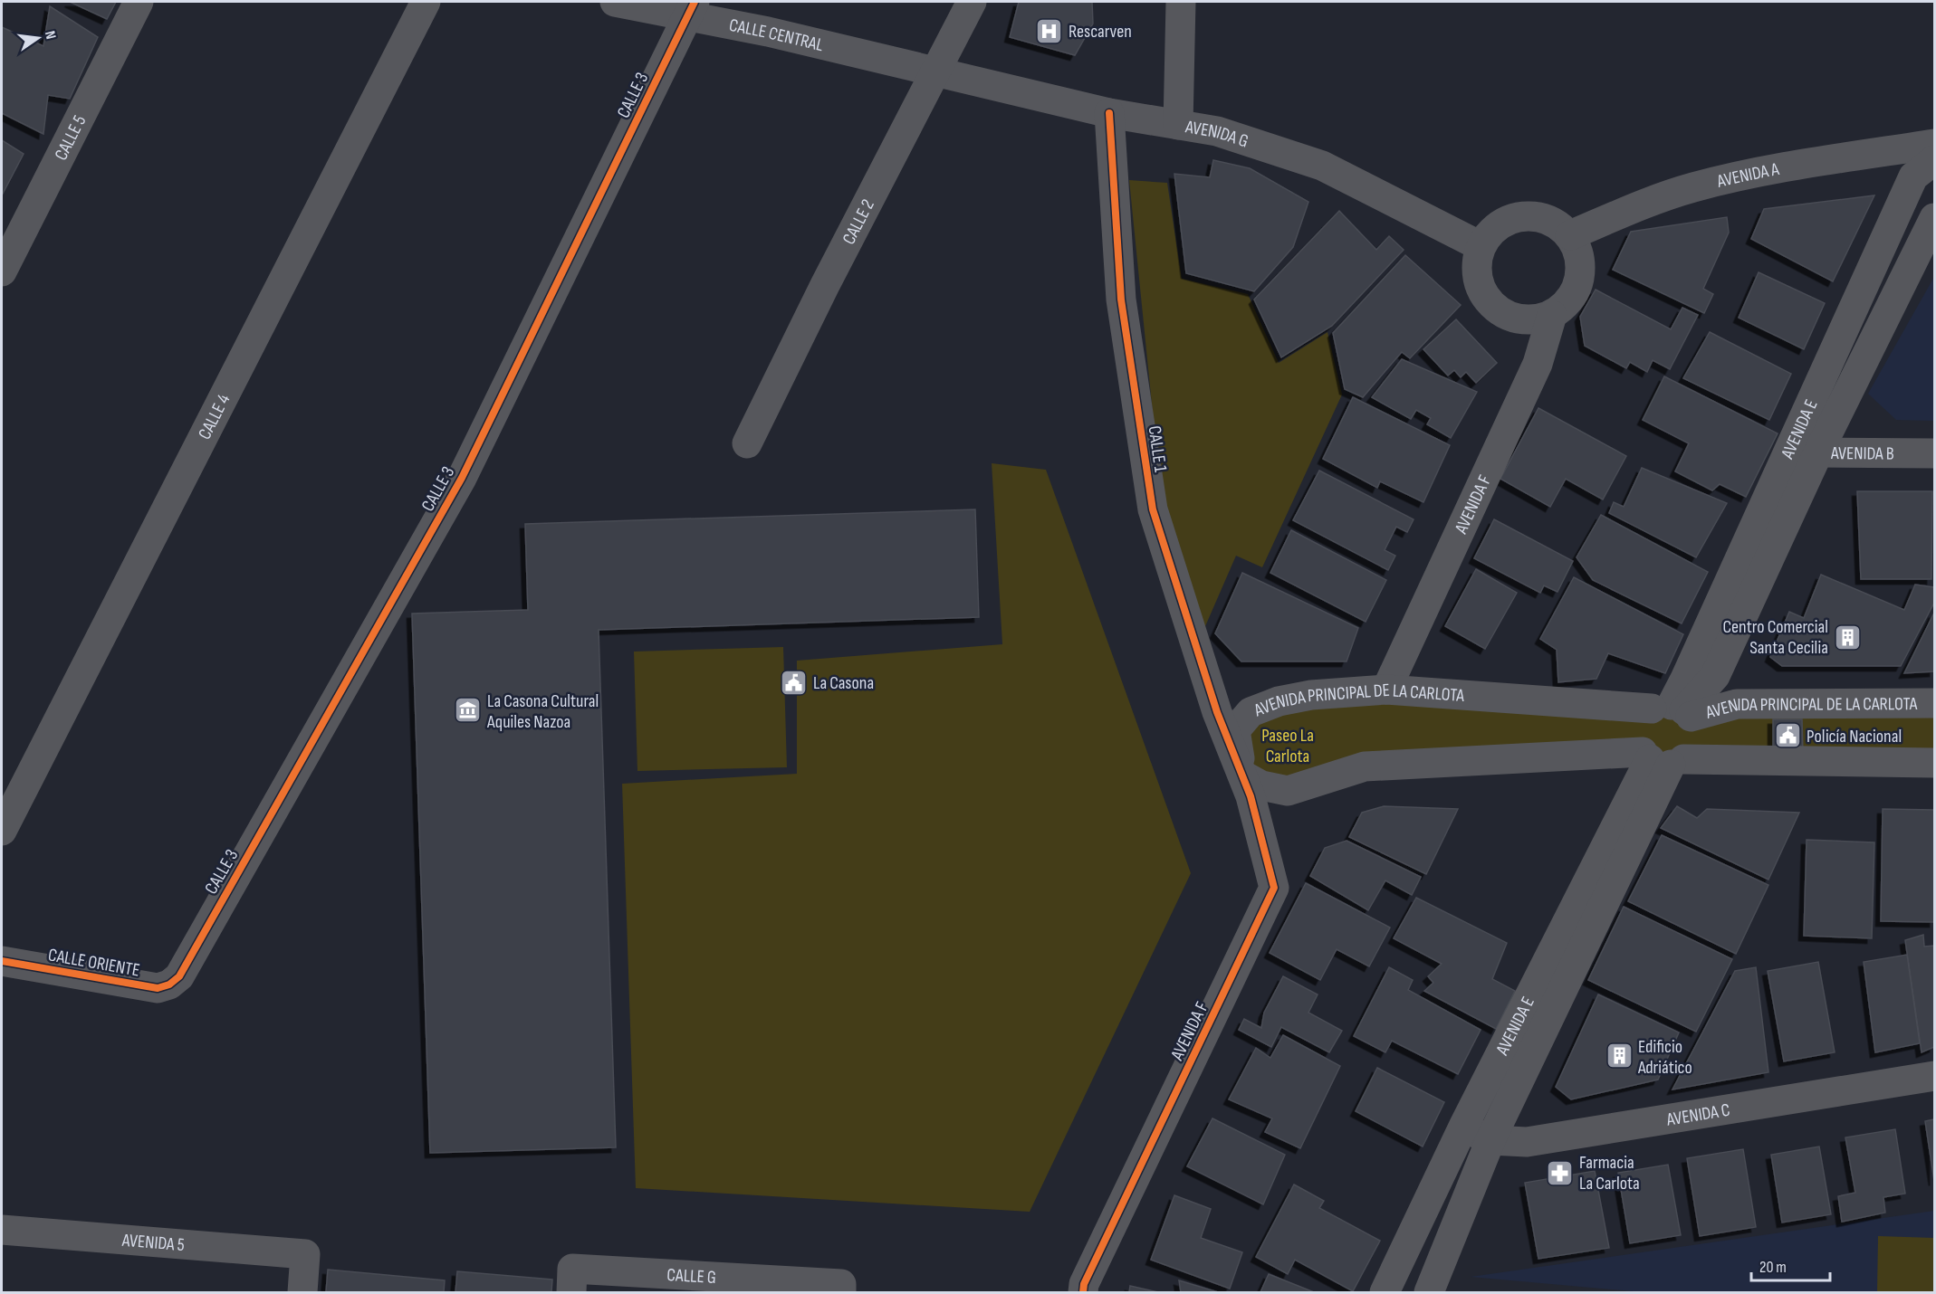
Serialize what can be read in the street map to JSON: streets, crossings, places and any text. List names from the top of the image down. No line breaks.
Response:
{"streets":{"street":["CALLE CENTRAL","CALLE 3","AVENIDA G","CALLE 5","AVENIDA A","CALLE 2","CALLE 4","AVENIDA E","CALLE 1","AVENIDA B","AVENIDA F","AVENIDA PRINCIPAL DE LA CARLOTA","CALLE ORIENTE","AVENIDA C","AVENIDA 5","CALLE G"]},"crossings":[["CALLE CENTRAL","CALLE 3"],["CALLE CENTRAL","AVENIDA G"],["CALLE CENTRAL","CALLE 2"],["CALLE 3","CALLE ORIENTE"],["AVENIDA G","AVENIDA A"],["AVENIDA G","CALLE 2"],["AVENIDA G","CALLE 1"],["AVENIDA G","AVENIDA F"],["AVENIDA A","AVENIDA F"],["AVENIDA E","AVENIDA B"],["AVENIDA E","AVENIDA PRINCIPAL DE LA CARLOTA"],["AVENIDA E","AVENIDA C"],["CALLE 1","AVENIDA F"],["CALLE 1","AVENIDA PRINCIPAL DE LA CARLOTA"],["AVENIDA F","AVENIDA PRINCIPAL DE LA CARLOTA"]],"parks":["Paseo La Carlota"],"places":{"hospital":["Rescarven"],"building":["Centro Comercial Santa Cecilia","Edificio Adriático"],"public building":["La Casona","Policía Nacional"],"museum":["La Casona Cultural Aquiles Nazoa"],"pharmacy":["Farmacia La Carlota"]},"scale_bar":"20 m","north":"right"}
